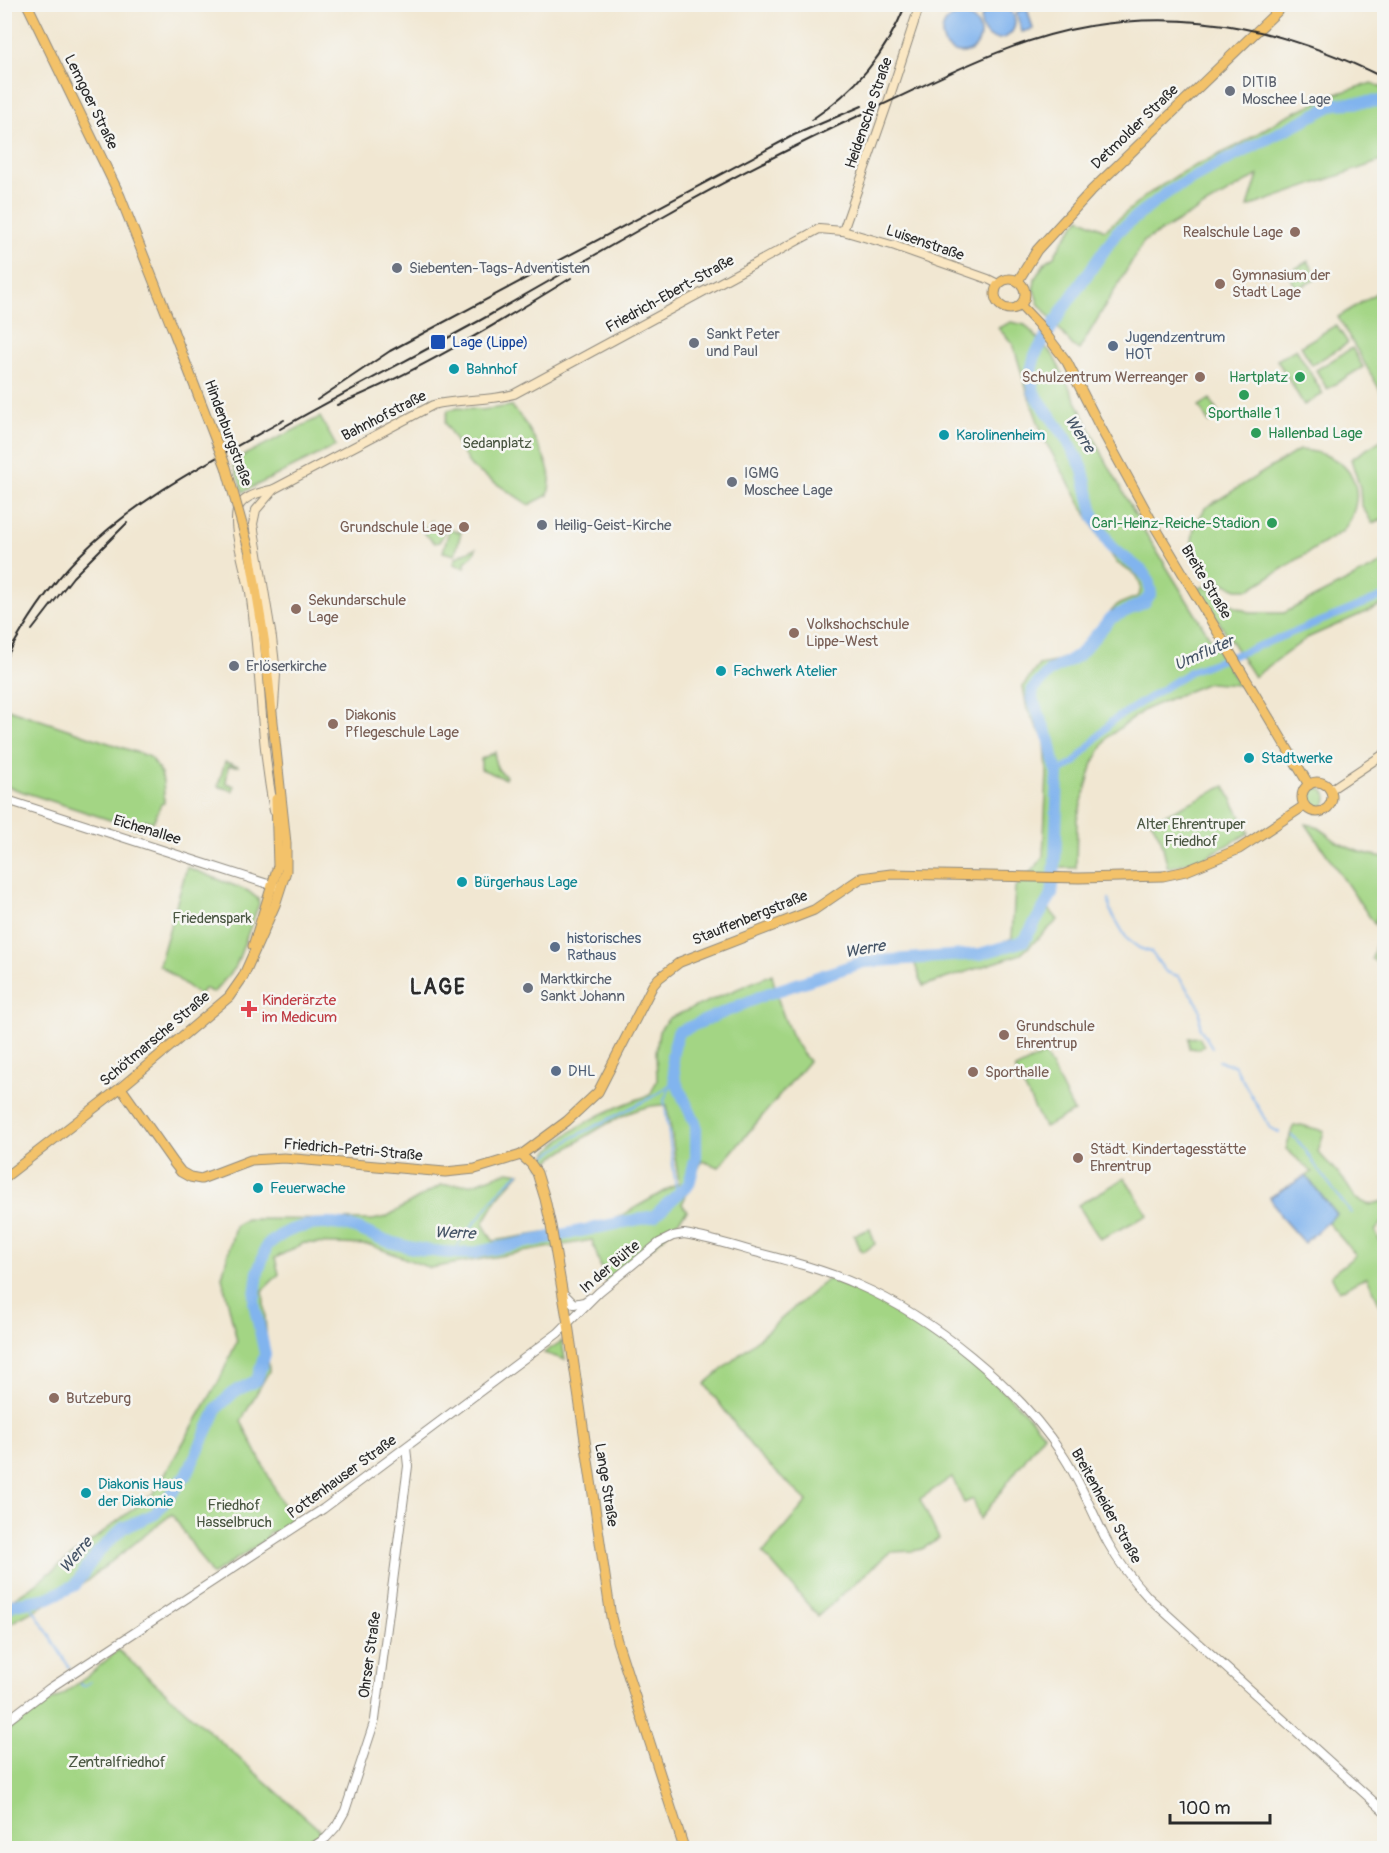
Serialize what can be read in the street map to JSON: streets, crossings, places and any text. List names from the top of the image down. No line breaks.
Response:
{"streets":{"main road":["Lemgoer Straße","Heidensche Straße","Detmolder Straße","Luisenstraße","Friedrich-Ebert-Straße","Bahnhofstraße","Hindenburgstraße","Breite Straße","Stauffenbergstraße","Schötmarsche Straße","Friedrich-Petri-Straße","Lange Straße"],"street":["Eichenallee","In der Bülte","Pottenhauser Straße","Breitenheider Straße","Ohrser Straße"]},"crossings":[["Lemgoer Straße","Hindenburgstraße"],["Heidensche Straße","Luisenstraße"],["Heidensche Straße","Friedrich-Ebert-Straße"],["Detmolder Straße","Luisenstraße"],["Detmolder Straße","Breite Straße"],["Luisenstraße","Friedrich-Ebert-Straße"],["Luisenstraße","Breite Straße"],["Friedrich-Ebert-Straße","Bahnhofstraße"],["Bahnhofstraße","Hindenburgstraße"],["Hindenburgstraße","Eichenallee"],["Hindenburgstraße","Schötmarsche Straße"],["Breite Straße","Stauffenbergstraße"],["Eichenallee","Schötmarsche Straße"],["Stauffenbergstraße","Friedrich-Petri-Straße"],["Stauffenbergstraße","Lange Straße"],["Schötmarsche Straße","Friedrich-Petri-Straße"],["Friedrich-Petri-Straße","Lange Straße"],["In der Bülte","Pottenhauser Straße"],["In der Bülte","Lange Straße"],["In der Bülte","Breitenheider Straße"],["Pottenhauser Straße","Lange Straße"],["Pottenhauser Straße","Ohrser Straße"]],"districts":["LAGE"],"water":["Werre","Umfluter"],"parks":["Sedanplatz","Alter Ehrentruper Friedhof","Friedenspark","Friedhof Hasselbruch","Zentralfriedhof"],"places":{"other":["DITIB Moschee Lage","Realschule Lage","Siebenten-Tags-Adventisten","Gymnasium der Stadt Lage","Sankt Peter und Paul","Jugendzentrum HOT","Bahnhof","Schulzentrum Werreanger","Hartplatz","Sporthalle 1","Hallenbad Lage","Karolinenheim","IGMG Moschee Lage","Carl-Heinz-Reiche-Stadion","Heilig-Geist-Kirche","Grundschule Lage","Sekundarschule Lage","Volkshochschule Lippe-West","Erlöserkirche","Fachwerk Atelier","Diakonis Pflegeschule Lage","Stadtwerke","Bürgerhaus Lage","historisches Rathaus","Marktkirche Sankt Johann","Grundschule Ehrentrup","DHL","Sporthalle","Städt. Kindertagesstätte Ehrentrup","Feuerwache","Butzeburg","Diakonis Haus der Diakonie"],"transit":["Lage (Lippe)"],"health":["Kinderärzte im Medicum"]},"scale_bar":"100 m"}
